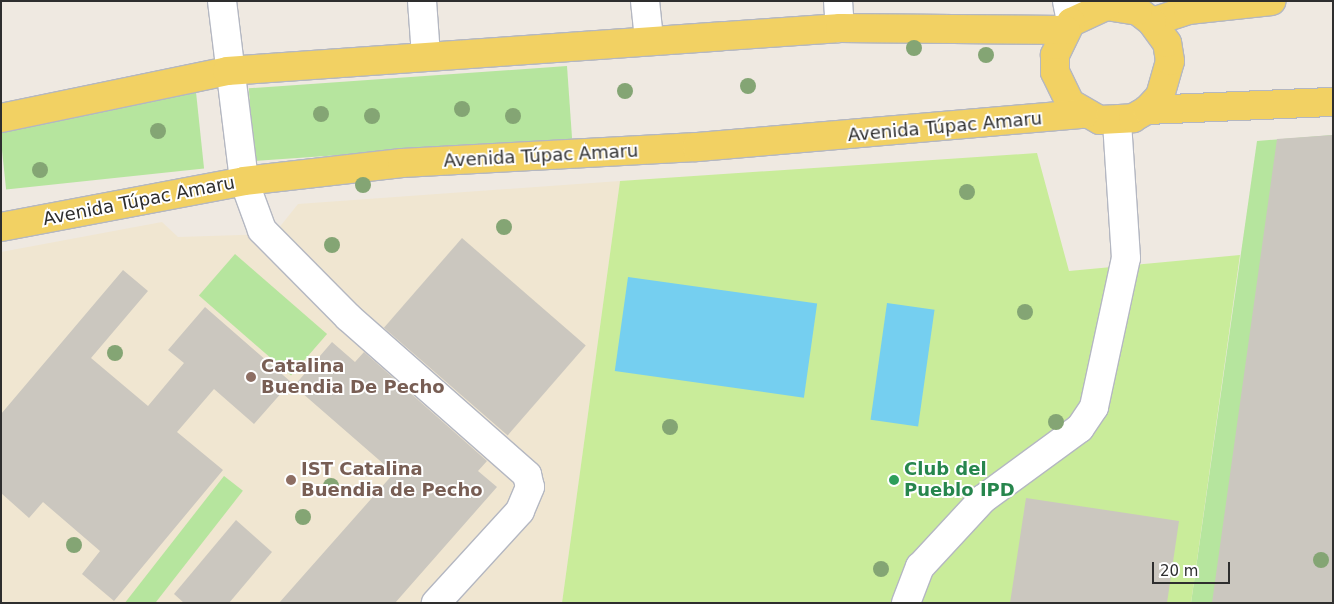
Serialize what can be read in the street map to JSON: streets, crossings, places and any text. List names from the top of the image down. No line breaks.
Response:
{"streets":{"main road":["Avenida Túpac Amaru"]},"places":["Catalina Buendia De Pecho","IST Catalina Buendia de Pecho","Club del Pueblo IPD"],"scale_bar":"20 m"}
